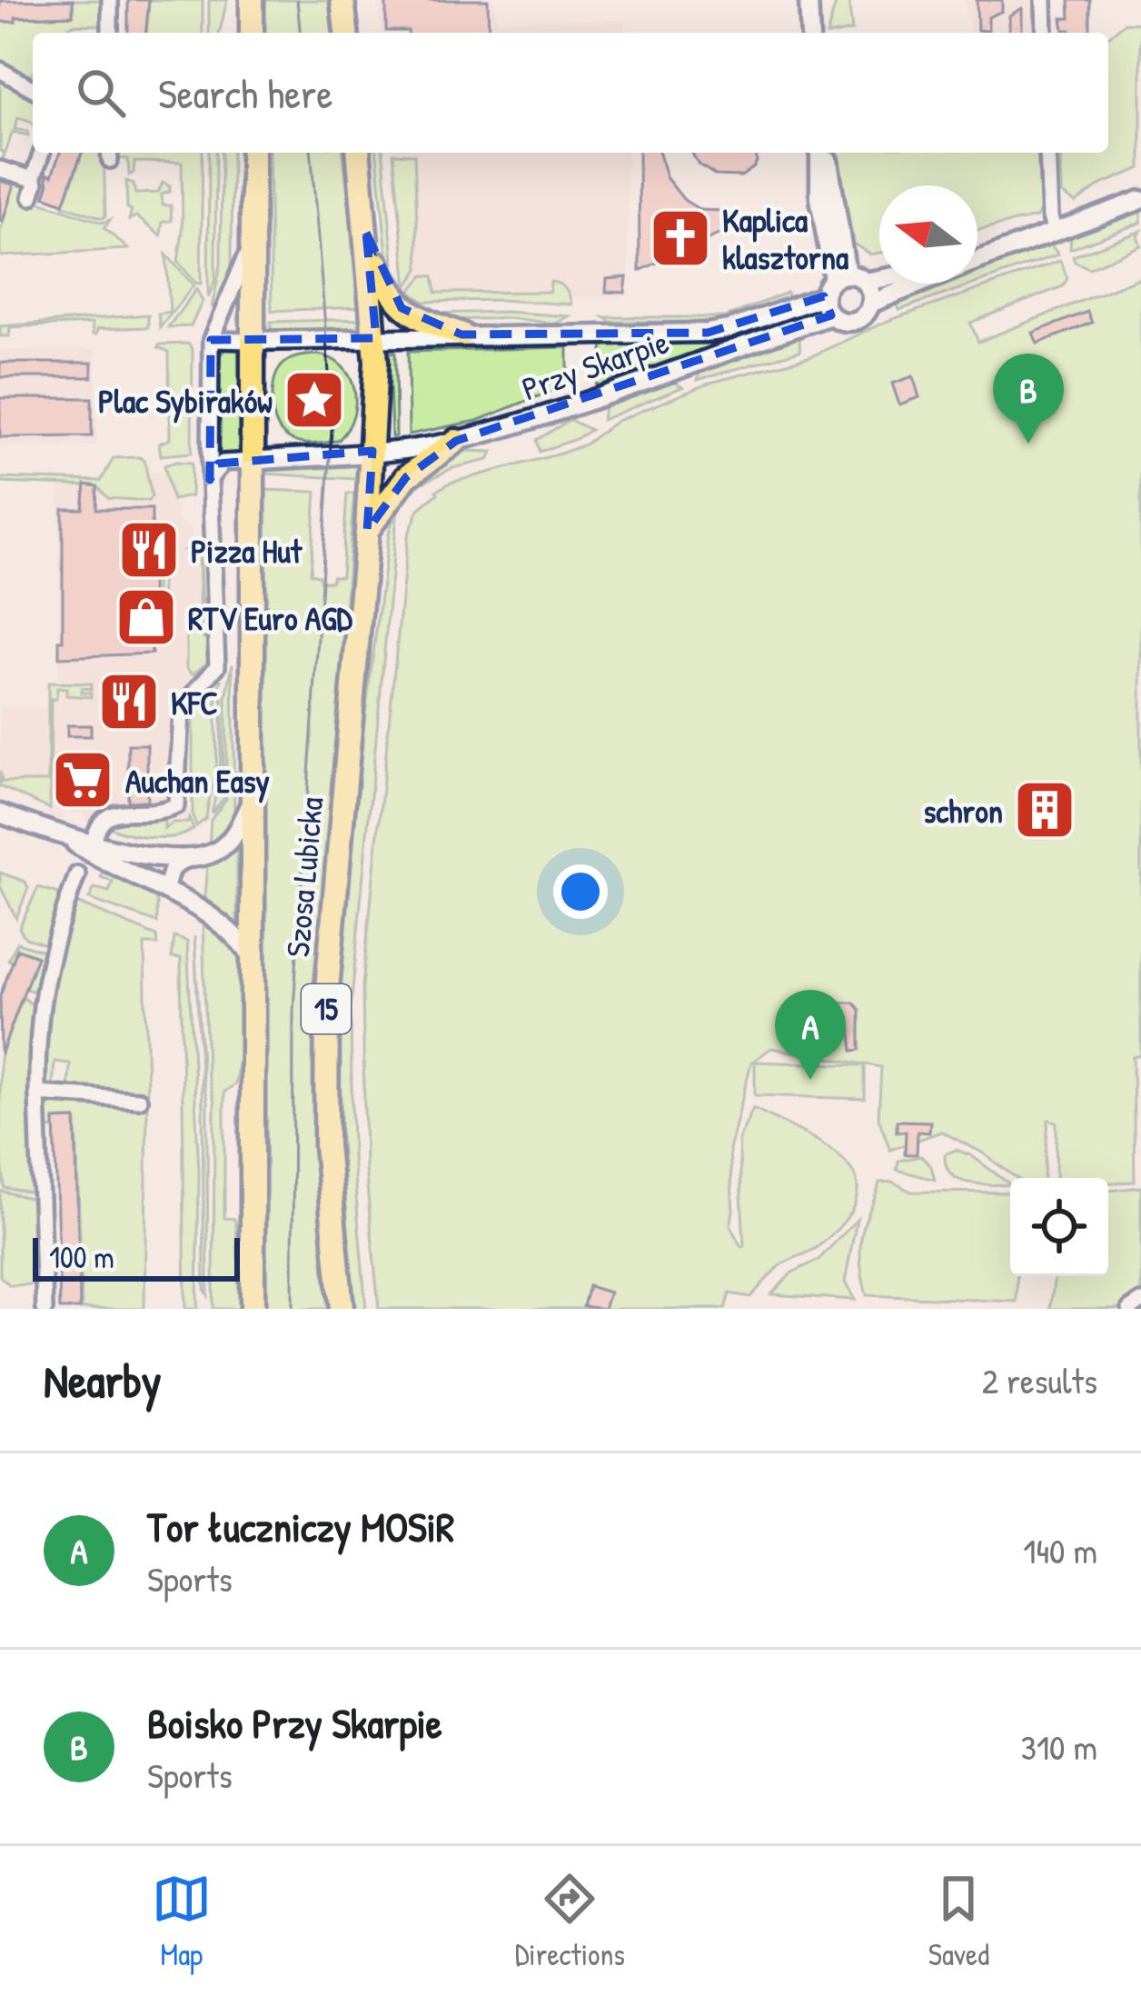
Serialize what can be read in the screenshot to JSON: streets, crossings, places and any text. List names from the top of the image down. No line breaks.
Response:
{"streets":{"main road":["Szosa Lubicka","15"],"street":["Przy Skarpie"]},"crossings":[["Przy Skarpie","Szosa Lubicka"],["Przy Skarpie","15"],["Szosa Lubicka","15"]],"places":{"church":["Kaplica klasztorna"],"place":["Plac Sybiraków"],"restaurant":["Pizza Hut","KFC"],"shop":["RTV Euro AGD"],"supermarket":["Auchan Easy"],"building":["schron"]},"scale_bar":"100 m","north":"left","page":{"search":"Search here","pins":["B","A"],"scale":"100 m","heading":["Nearby","2 results"],"list":[{"mark":"A","name":"Tor łuczniczy MOSiR","note":"Sports","value":"140 m"},{"mark":"B","name":"Boisko Przy Skarpie","note":"Sports","value":"310 m"}],"nav":["Map","Directions","Saved"]}}
